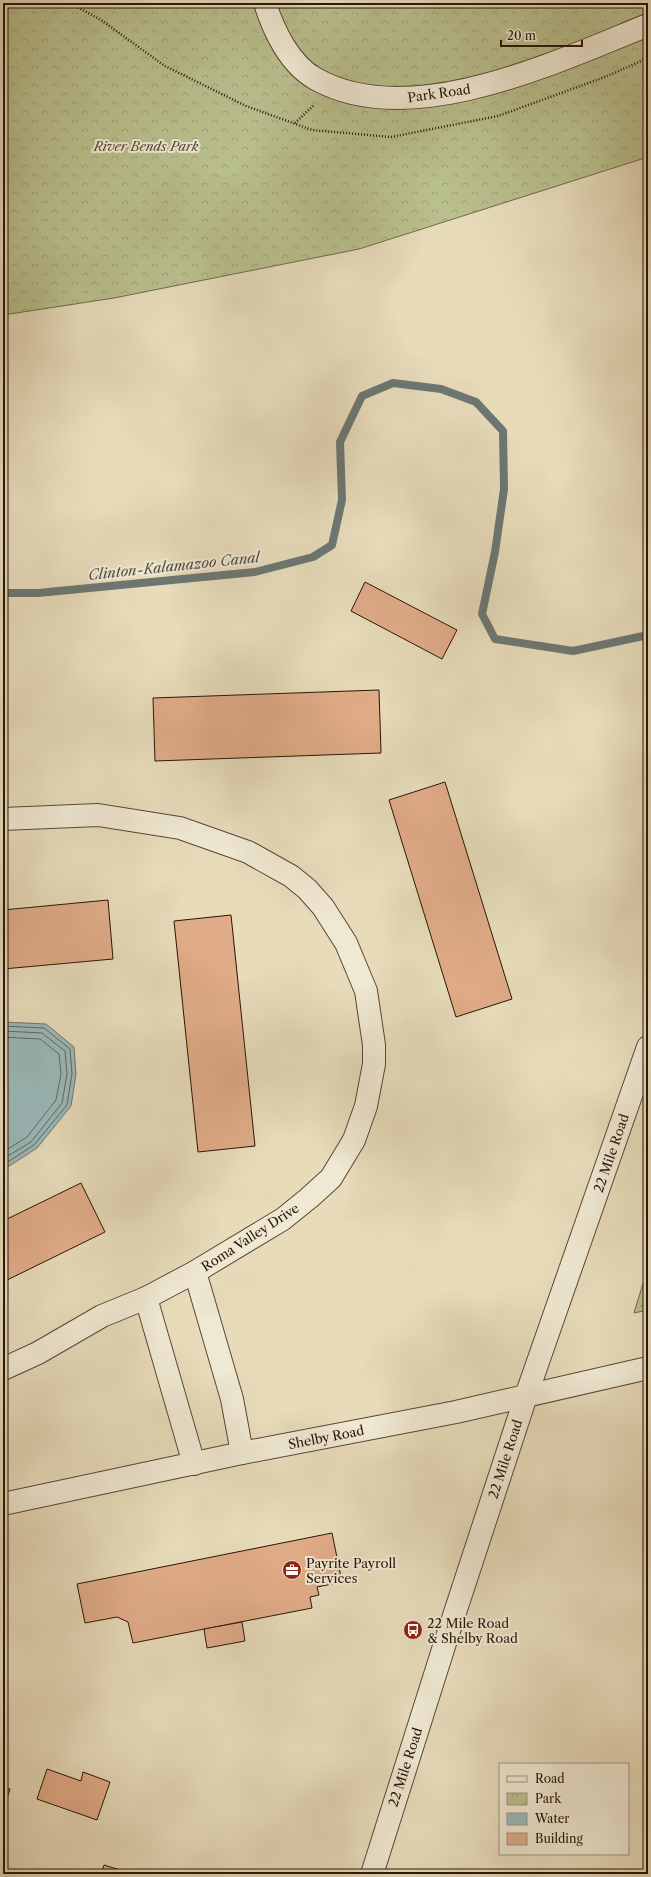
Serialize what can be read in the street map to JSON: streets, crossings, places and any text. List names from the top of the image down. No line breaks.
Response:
{"streets":{"street":["Park Road","22 Mile Road","Roma Valley Drive","Shelby Road"]},"crossings":[["22 Mile Road","Shelby Road"],["Roma Valley Drive","Shelby Road"]],"water":["Clinton-Kalamazoo Canal"],"parks":["River Bends Park"],"places":{"office":["Payrite Payroll Services"],"bus stop":["22 Mile Road & Shelby Road"]},"legend":["Road","Park","Water","Building"],"scale_bar":"20 m"}
